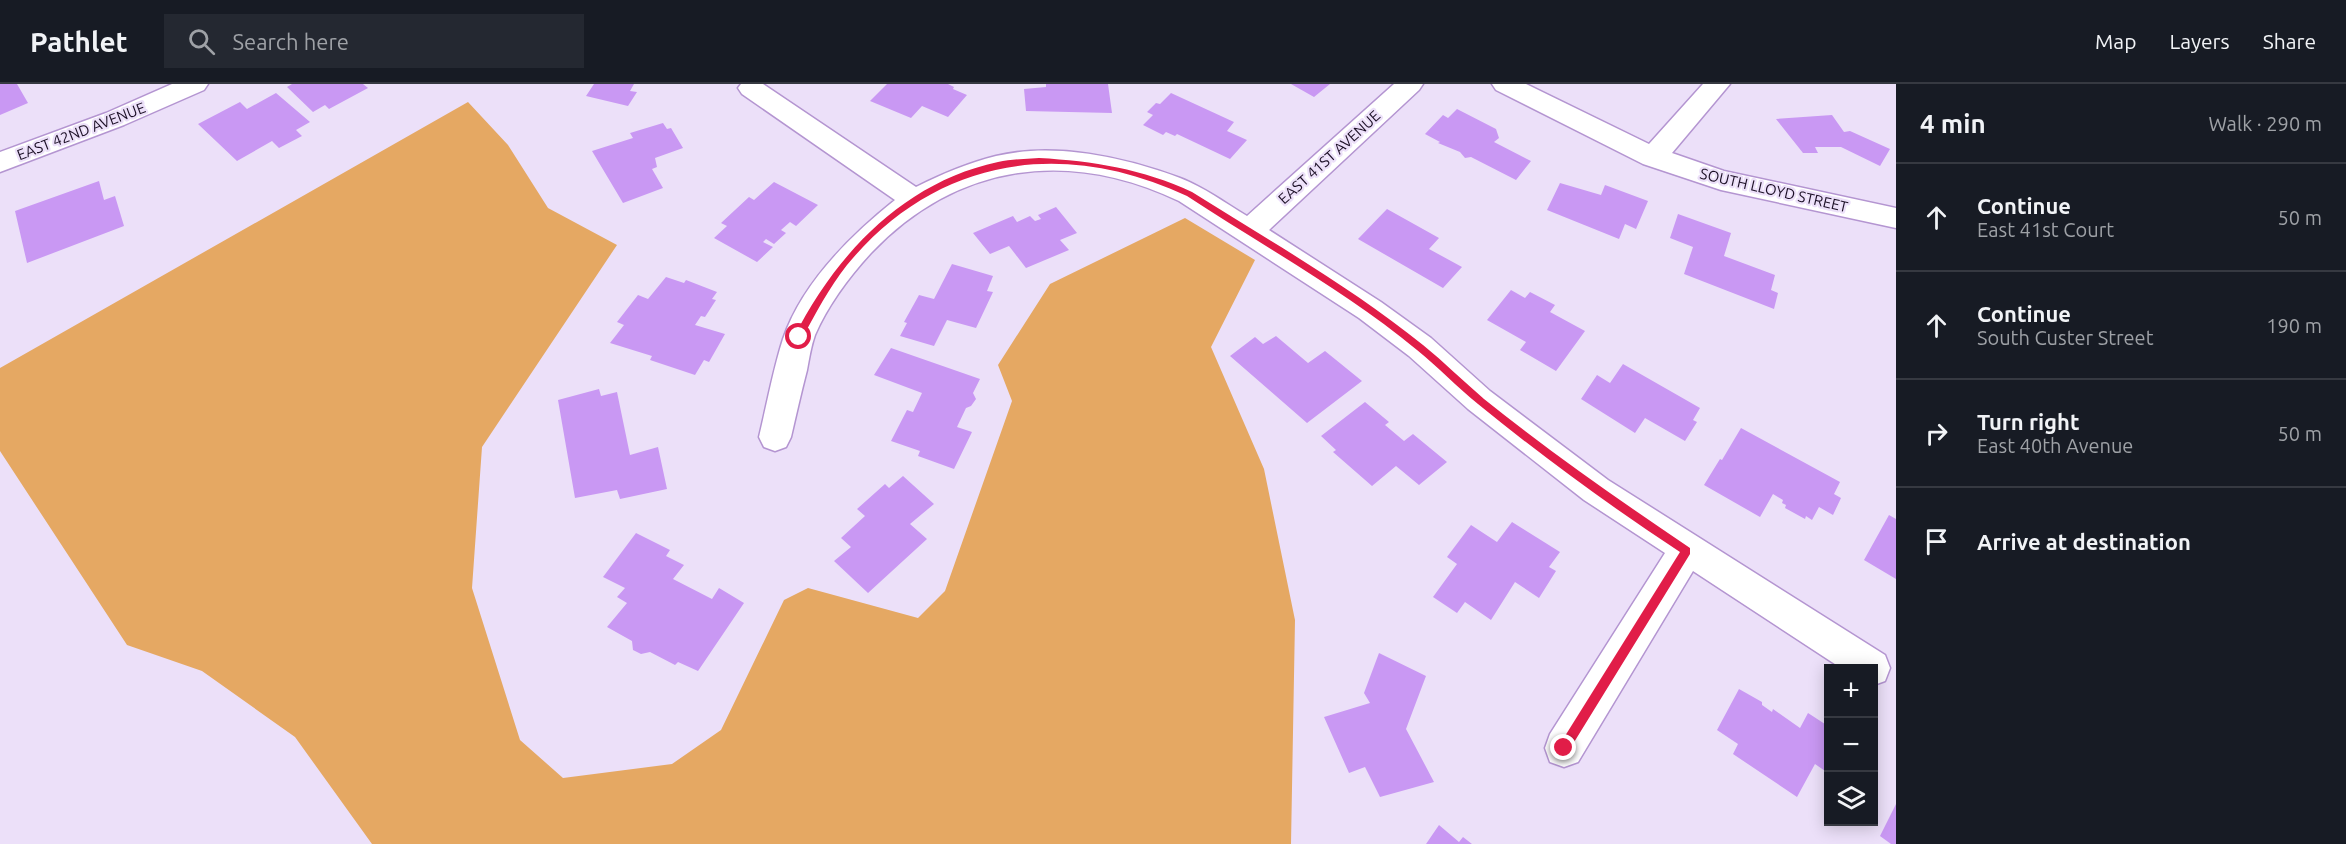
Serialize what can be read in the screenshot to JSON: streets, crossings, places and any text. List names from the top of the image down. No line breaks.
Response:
{"streets":{"street":["EAST 42ND AVENUE","EAST 41ST AVENUE","SOUTH LLOYD STREET"]},"page":{"header":"Pathlet","search":"Search here","nav":["Map","Layers","Share"],"heading":["4 min","Walk · 290 m"],"list":[["Continue","East 41st Court","50 m"],["Continue","South Custer Street","190 m"],["Turn right","East 40th Avenue","50 m"],"Arrive at destination"],"map_buttons":["+","−"]}}
